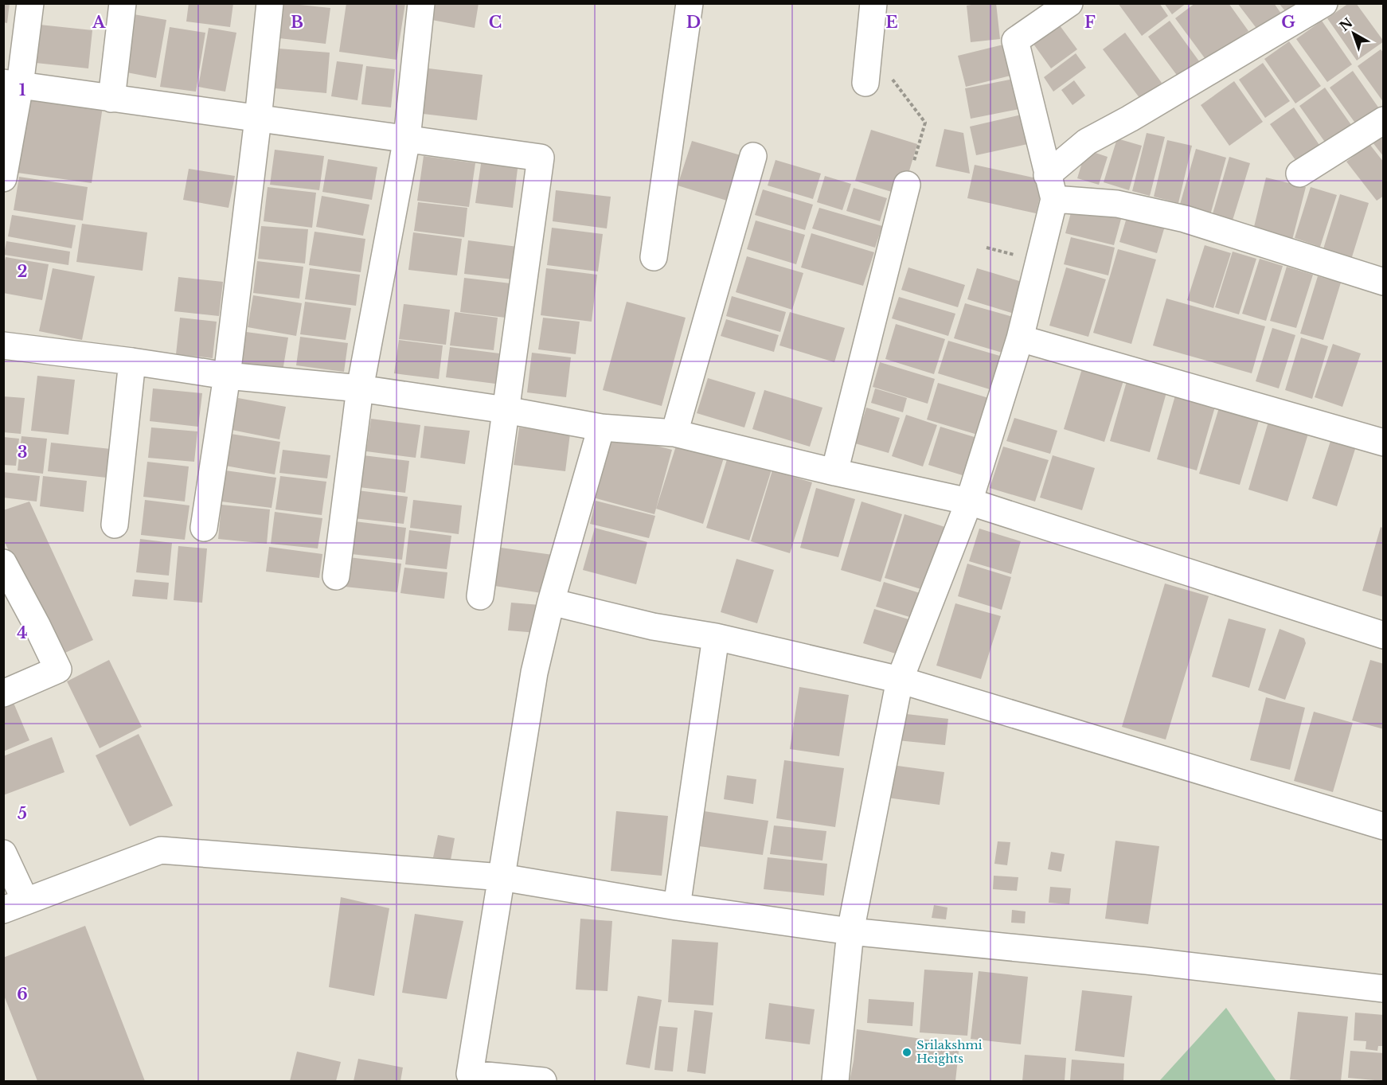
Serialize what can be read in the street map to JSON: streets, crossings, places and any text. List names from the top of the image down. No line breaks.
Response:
{"places":["Srilakshmi Heights"],"north":"top left","grid":{"columns":["A","B","C","D","E","F","G"],"rows":["1","2","3","4","5","6"]}}
